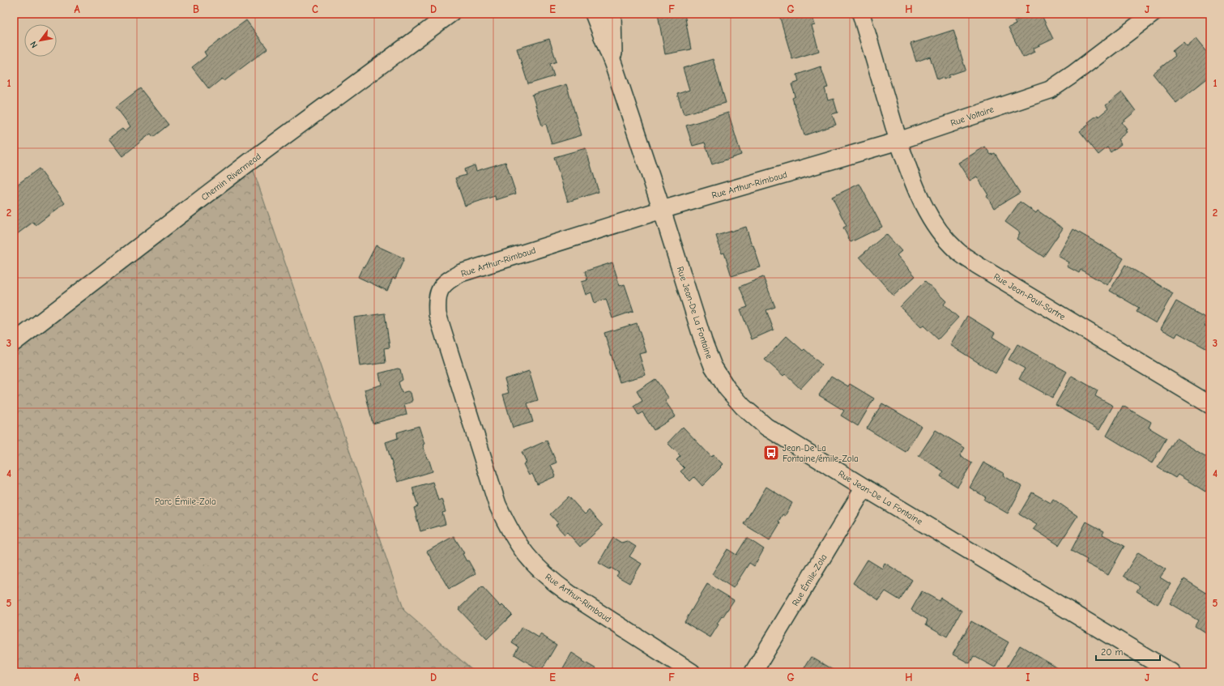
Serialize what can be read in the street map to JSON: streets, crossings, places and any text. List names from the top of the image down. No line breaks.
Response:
{"streets":{"street":["Rue Voltaire","Chemin Rivermead","Rue Arthur-Rimbaud","Rue Jean-Paul-Sartre","Rue Jean-De La Fontaine","Rue Émile-Zola"]},"crossings":[["Rue Voltaire","Rue Arthur-Rimbaud"],["Rue Voltaire","Rue Jean-Paul-Sartre"],["Rue Arthur-Rimbaud","Rue Jean-Paul-Sartre"],["Rue Arthur-Rimbaud","Rue Jean-De La Fontaine"],["Rue Jean-De La Fontaine","Rue Émile-Zola"]],"parks":["Parc Émile-Zola"],"places":{"bus stop":["Jean-De La Fontaine/émile-Zola"]},"scale_bar":"20 m","north":"bottom left","grid":{"columns":["A","B","C","D","E","F","G","H","I","J"],"rows":["1","2","3","4","5"]}}
